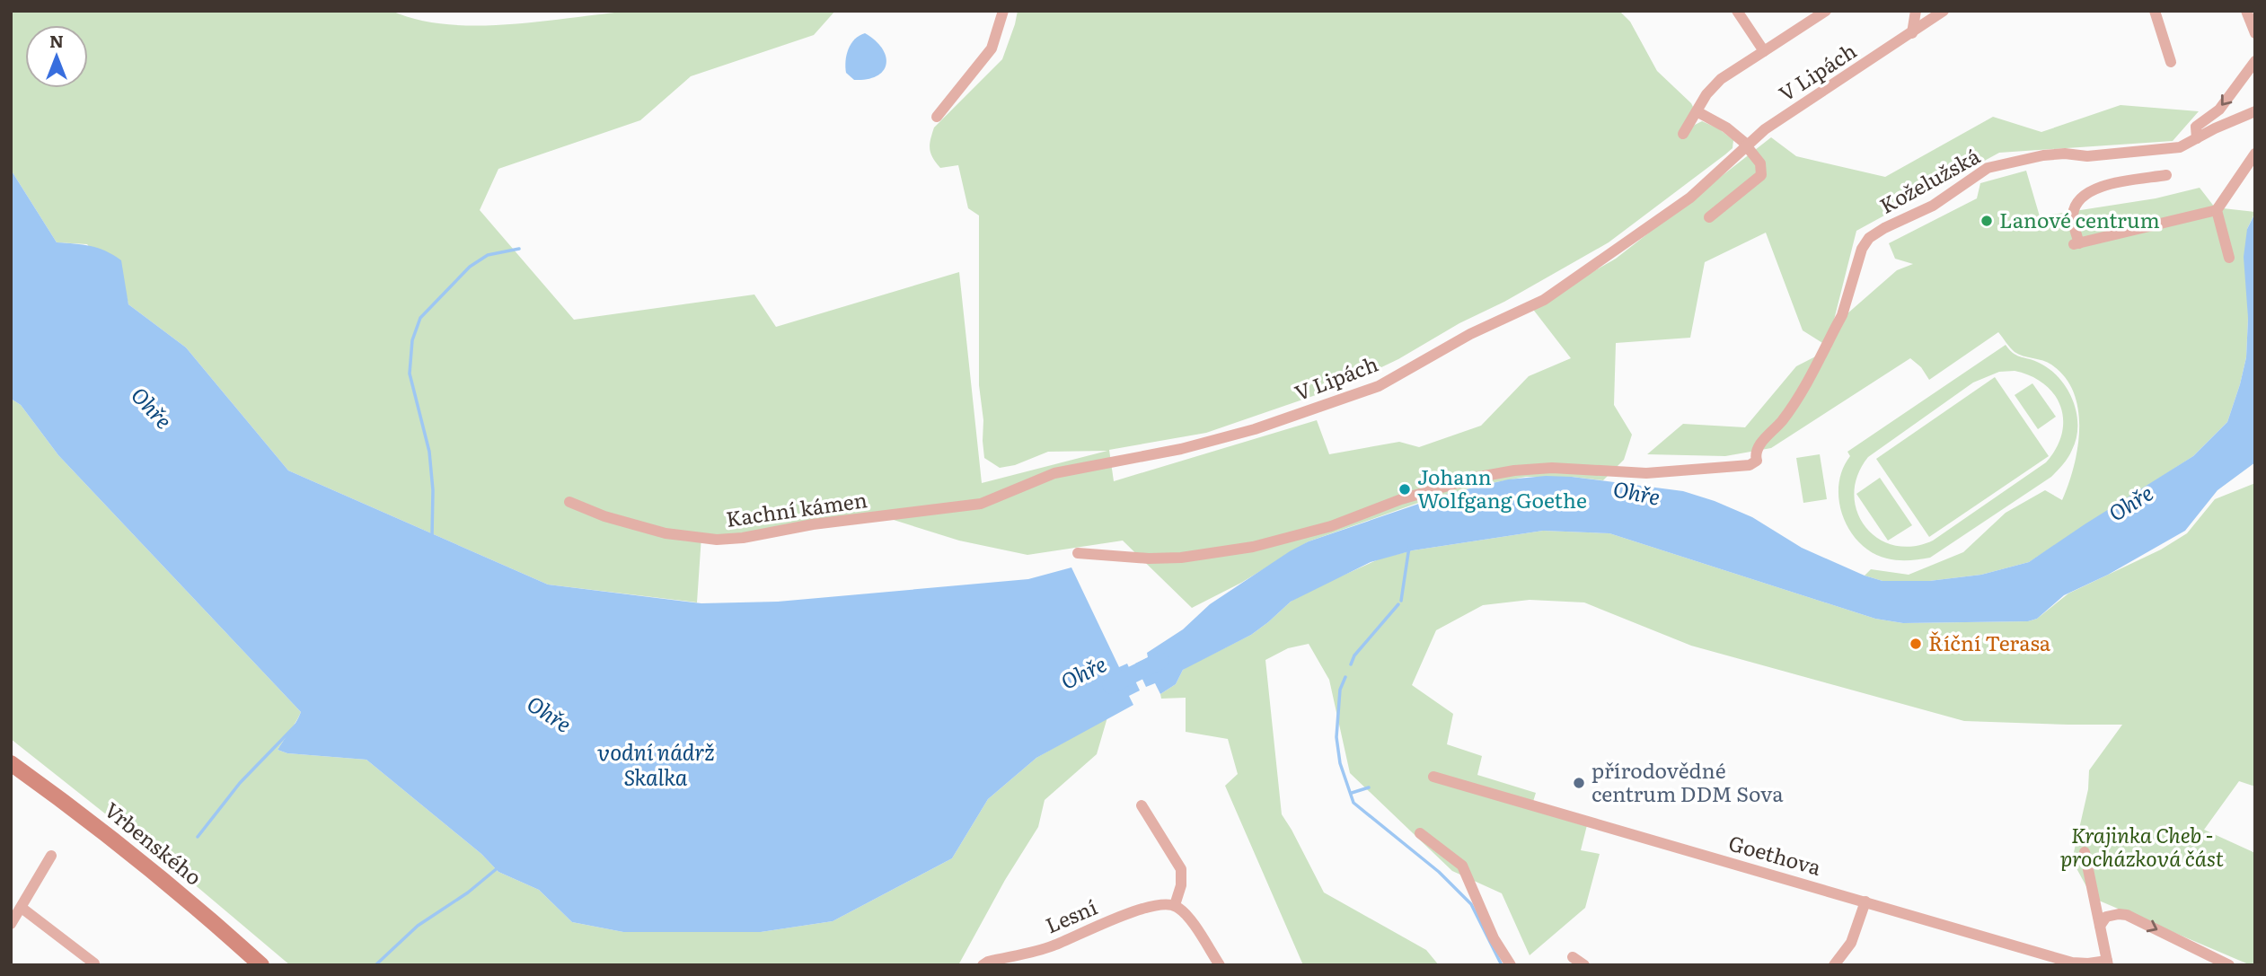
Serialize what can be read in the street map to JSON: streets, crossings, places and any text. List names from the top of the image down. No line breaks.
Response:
{"streets":{"main road":["Vrbenského"],"street":["V Lipách","Koželužská","Kachní kámen","Goethova","Lesní"]},"crossings":[["V Lipách","Kachní kámen"]],"water":["Ohře","vodní nádrž Skalka"],"parks":["Krajinka Cheb - procházková část"],"places":["Lanové centrum","Johann Wolfgang Goethe","Říční Terasa","přírodovědné centrum DDM Sova"],"north":"top"}
